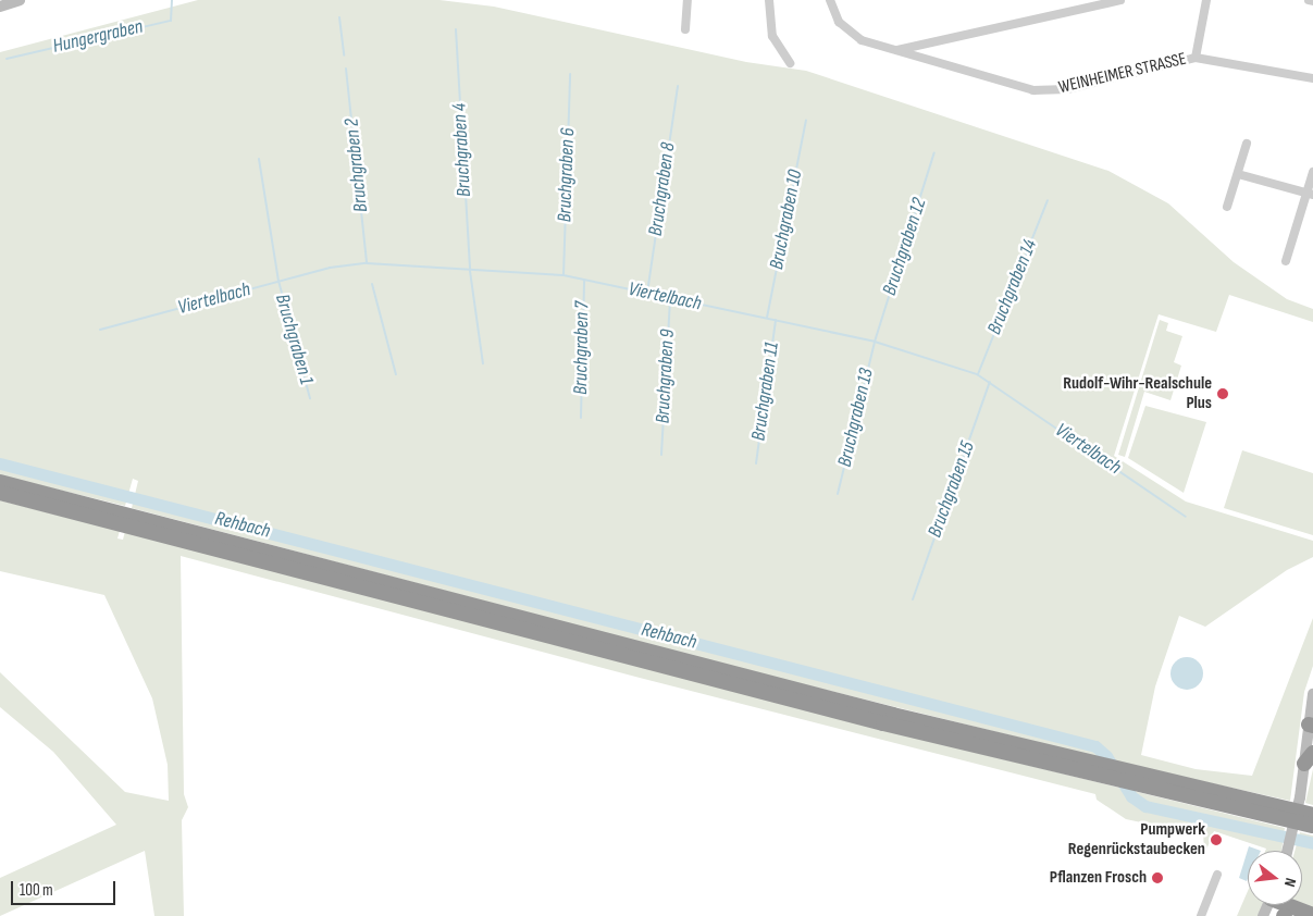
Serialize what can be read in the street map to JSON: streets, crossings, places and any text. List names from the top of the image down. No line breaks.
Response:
{"streets":{"street":["WEINHEIMER STRASSE"]},"water":["Hungergraben","Bruchgraben 4","Bruchgraben 2","Bruchgraben 6","Bruchgraben 8","Bruchgraben 10","Bruchgraben 12","Bruchgraben 14","Viertelbach","Bruchgraben 1","Bruchgraben 7","Bruchgraben 9","Bruchgraben 11","Bruchgraben 13","Bruchgraben 15","Rehbach"],"places":["Rudolf-Wihr-Realschule Plus","Pumpwerk Regenrückstaubecken","Pflanzen Frosch"],"scale_bar":"100 m","north":"right"}
